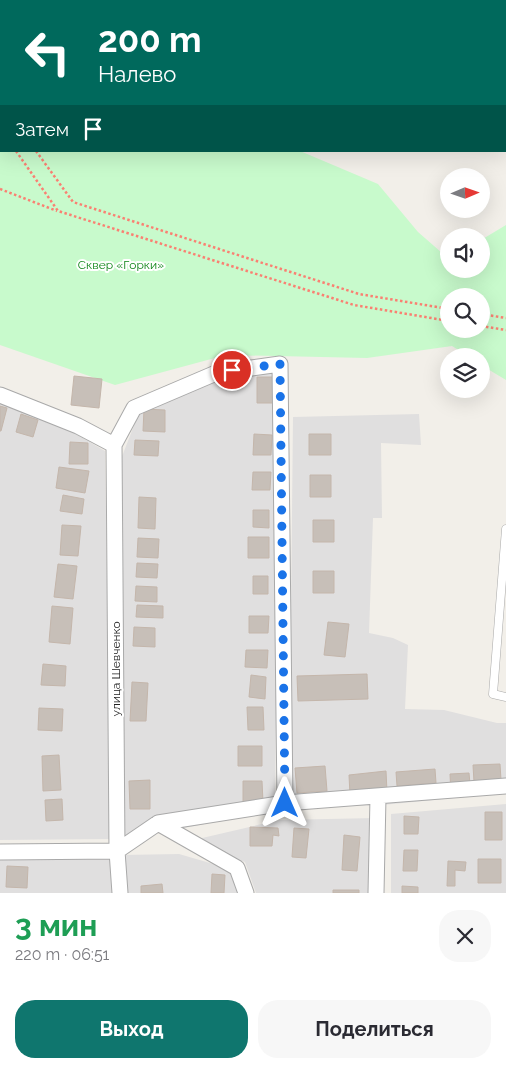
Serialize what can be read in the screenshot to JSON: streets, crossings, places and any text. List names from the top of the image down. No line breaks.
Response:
{"streets":{"street":["улица Шевченко"]},"parks":["Сквер «Горки»"],"north":"right","page":{"turn":["200 m","Налево"],"then":"Затем","heading":["3 мин","220 m · 06:51"],"buttons":["Выход","Поделиться"]}}
